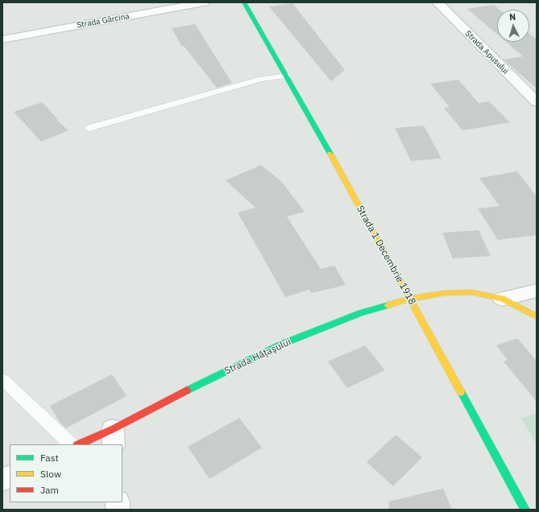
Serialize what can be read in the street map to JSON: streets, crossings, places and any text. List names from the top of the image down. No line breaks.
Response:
{"streets":{"main road":["Strada 1 Decembrie 1918","Strada Hățașului"],"street":["Strada Gârcina","Strada Apusului"]},"crossings":[["Strada 1 Decembrie 1918","Strada Hățașului"]],"legend":["Fast","Slow","Jam"],"north":"top"}
